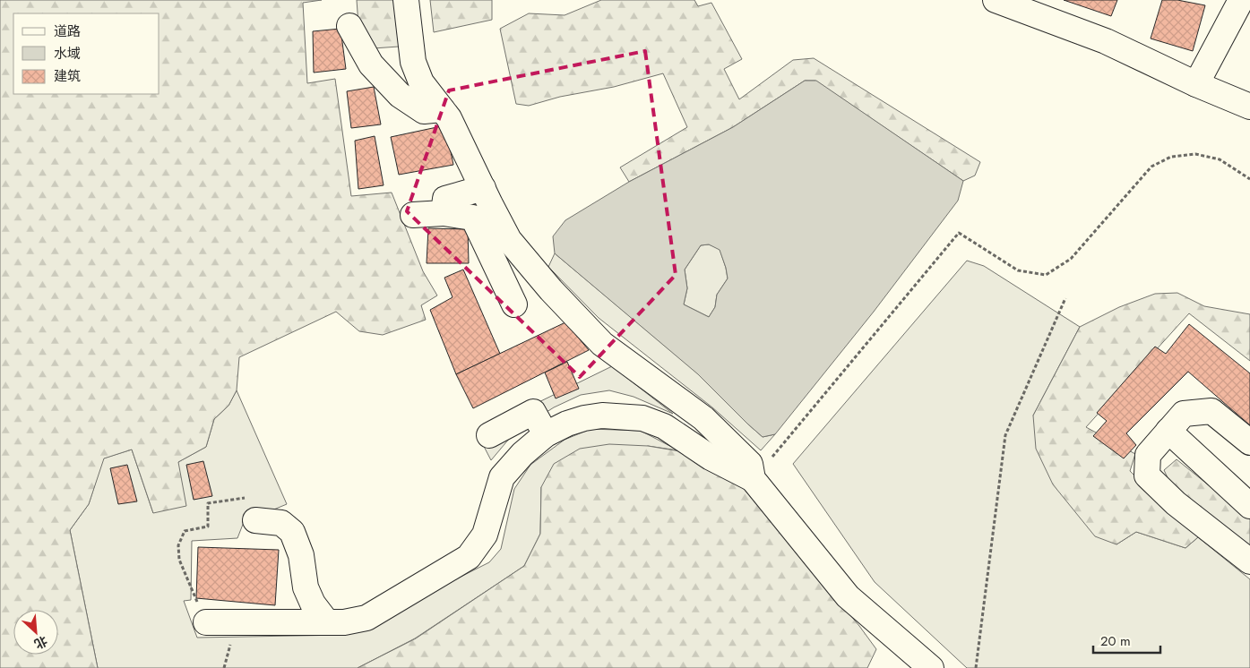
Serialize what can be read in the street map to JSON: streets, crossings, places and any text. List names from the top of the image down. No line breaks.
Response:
{"legend":["道路","水域","建筑"],"scale_bar":"20 m","north":"bottom right"}
